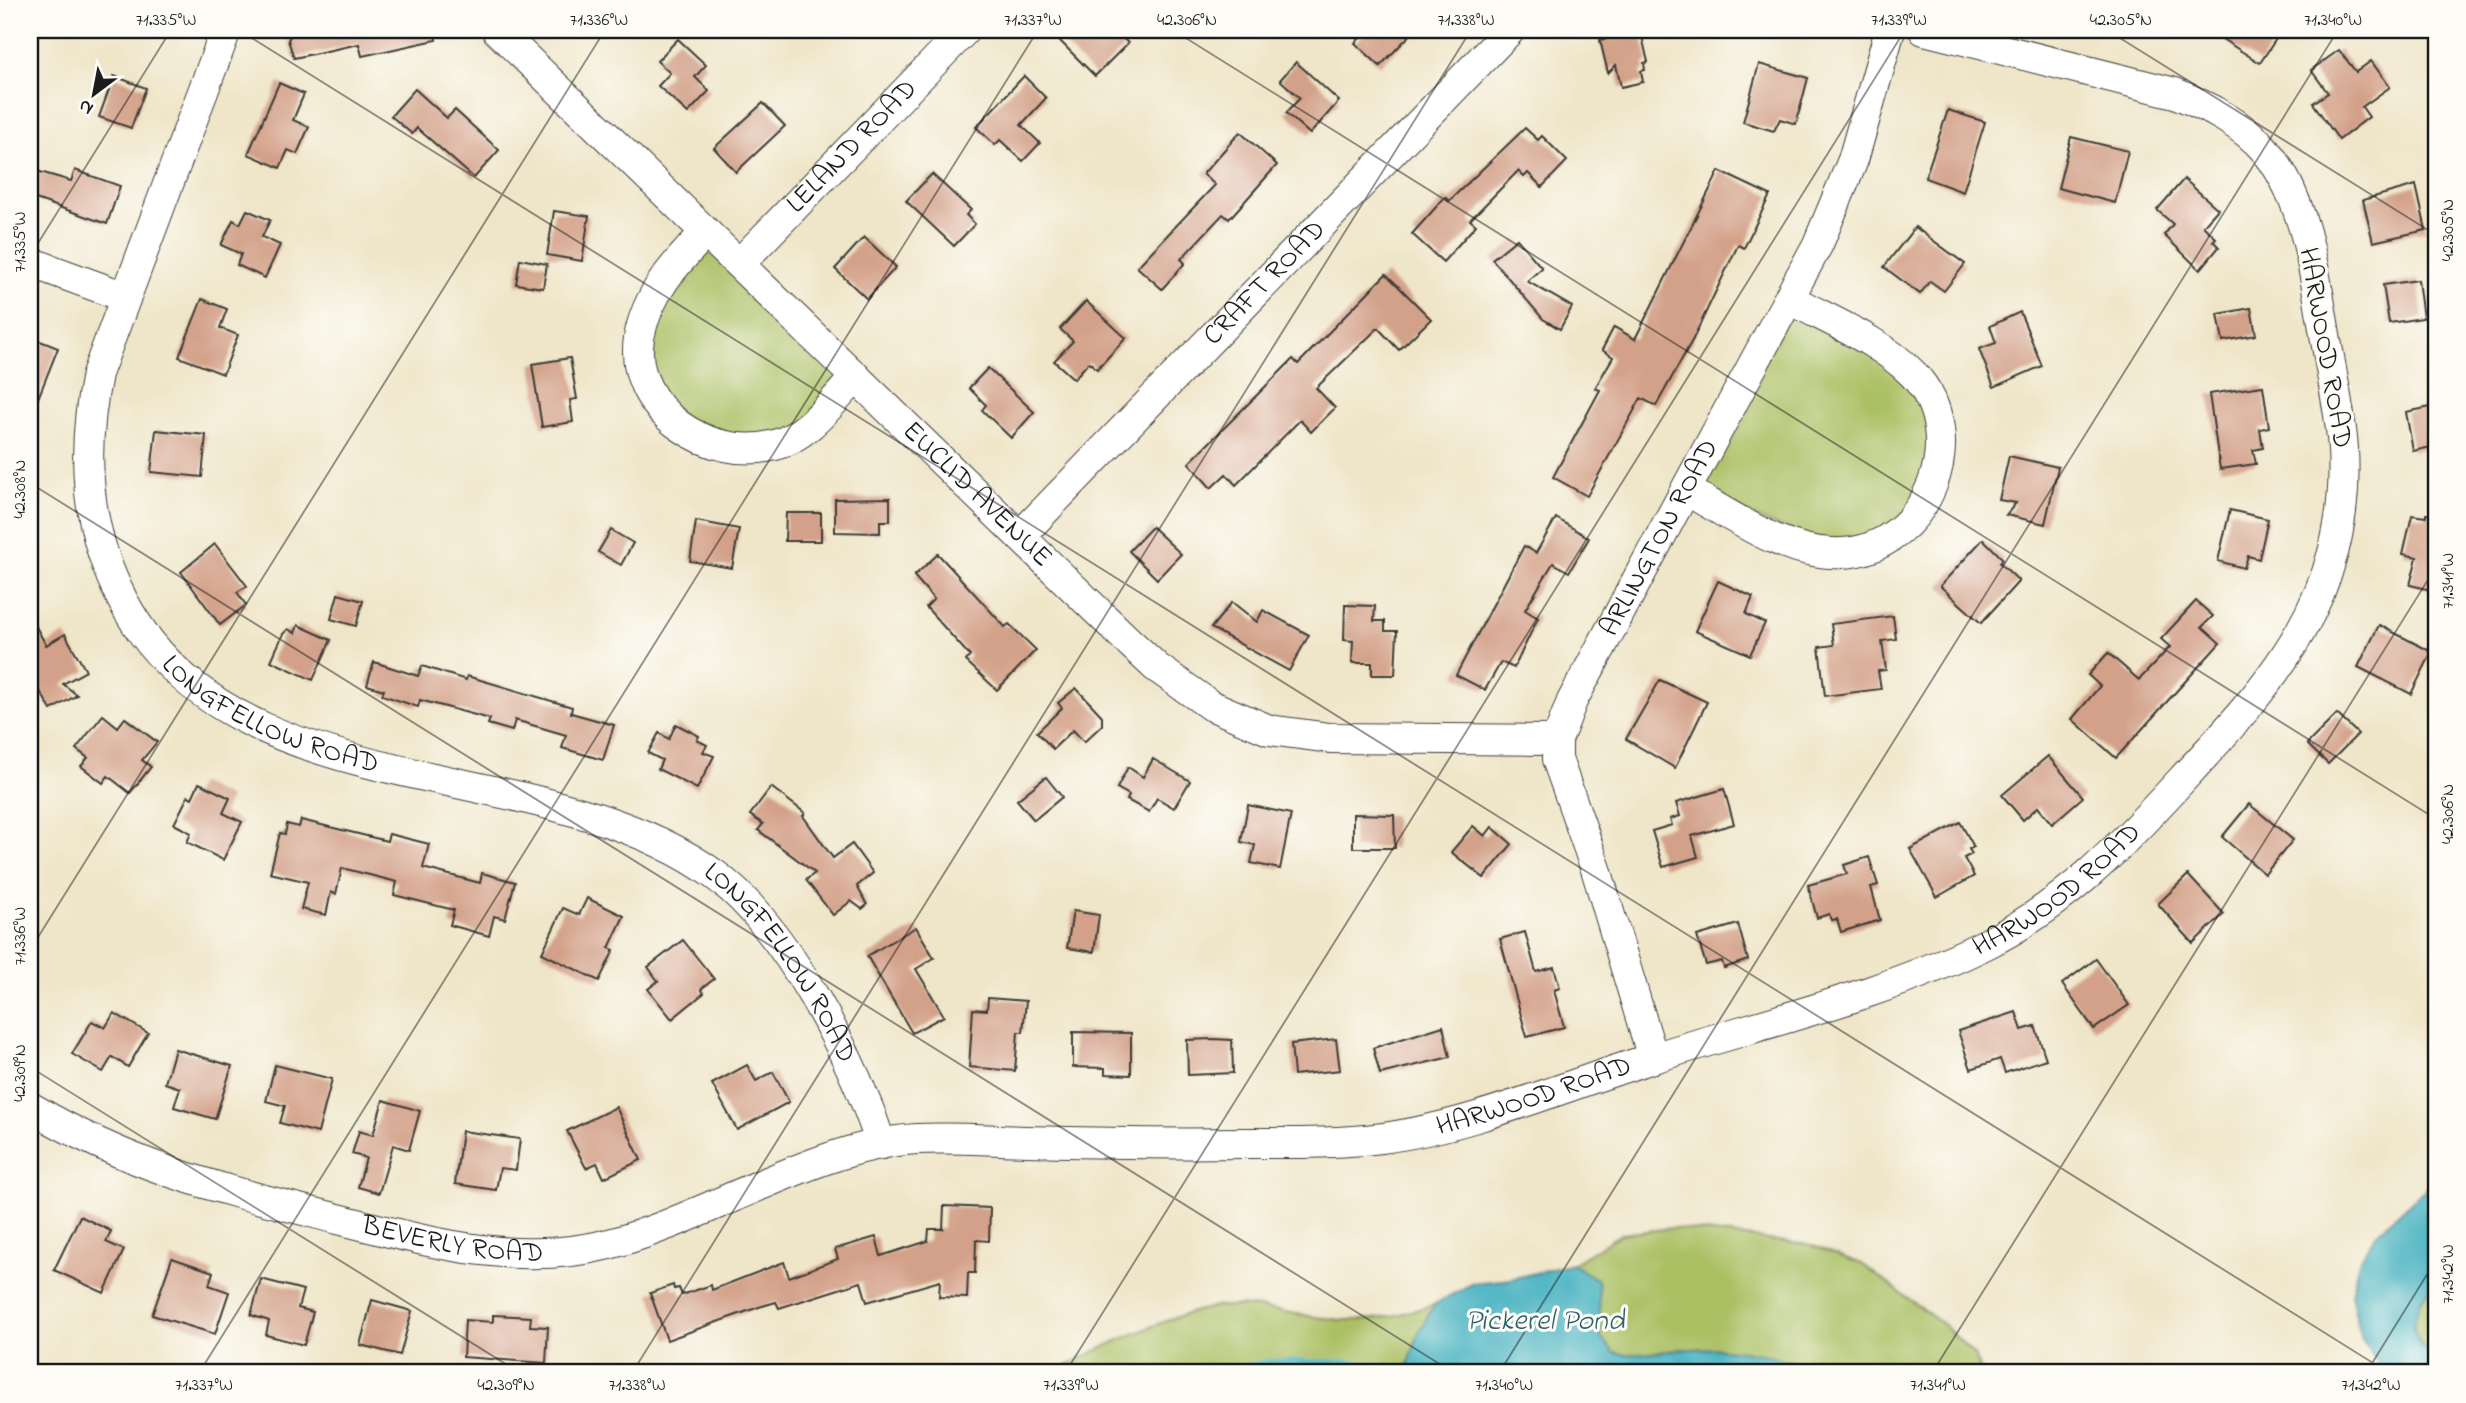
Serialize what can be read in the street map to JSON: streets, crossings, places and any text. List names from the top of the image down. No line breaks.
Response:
{"streets":{"street":["LELAND ROAD","CRAFT ROAD","HARWOOD ROAD","EUCLID AVENUE","ARLINGTON ROAD","LONGFELLOW ROAD","BEVERLY ROAD"]},"crossings":[["LELAND ROAD","EUCLID AVENUE"],["CRAFT ROAD","EUCLID AVENUE"],["HARWOOD ROAD","ARLINGTON ROAD"],["HARWOOD ROAD","LONGFELLOW ROAD"],["HARWOOD ROAD","BEVERLY ROAD"],["EUCLID AVENUE","ARLINGTON ROAD"],["LONGFELLOW ROAD","BEVERLY ROAD"]],"water":["Pickerel Pond"],"north":"bottom left","coordinates":["71.335°W","71.336°W","71.337°W","42.306°N","71.338°W","71.339°W","42.305°N","71.340°W","42.308°N","71.341°W","42.309°N","71.342°W"]}
